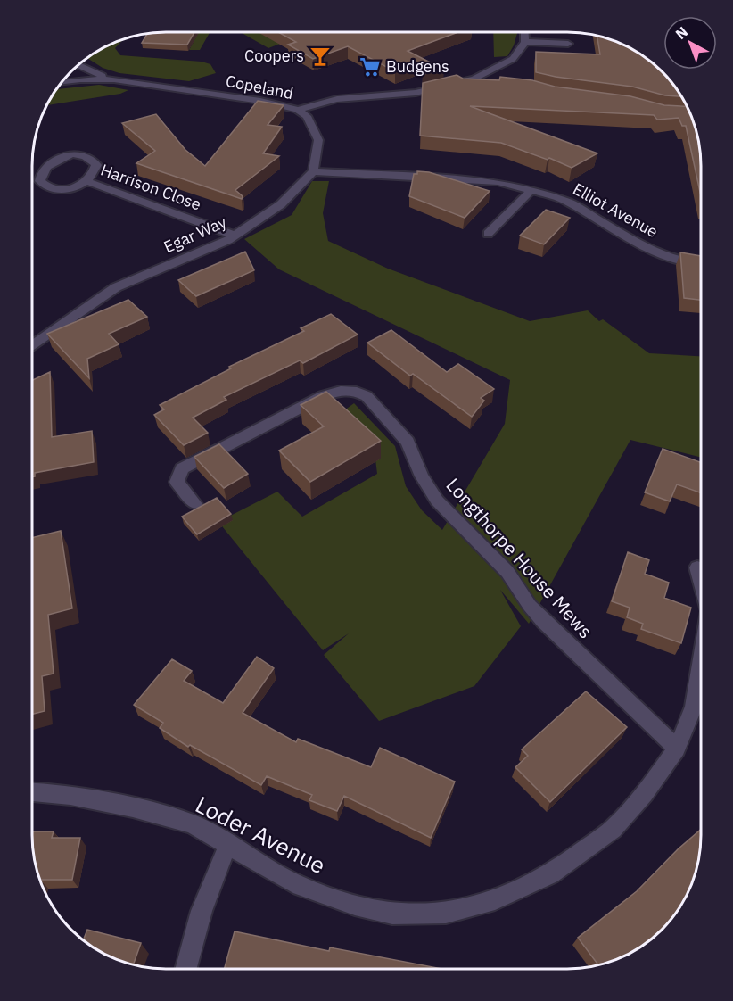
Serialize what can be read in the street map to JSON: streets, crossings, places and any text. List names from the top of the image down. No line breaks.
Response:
{"streets":{"street":["Copeland","Harrison Close","Elliot Avenue","Egar Way","Longthorpe House Mews","Loder Avenue"]},"crossings":[["Harrison Close","Egar Way"],["Elliot Avenue","Egar Way"],["Longthorpe House Mews","Loder Avenue"]],"places":{"bar":["Coopers"],"supermarket":["Budgens"]},"north":"top left"}
